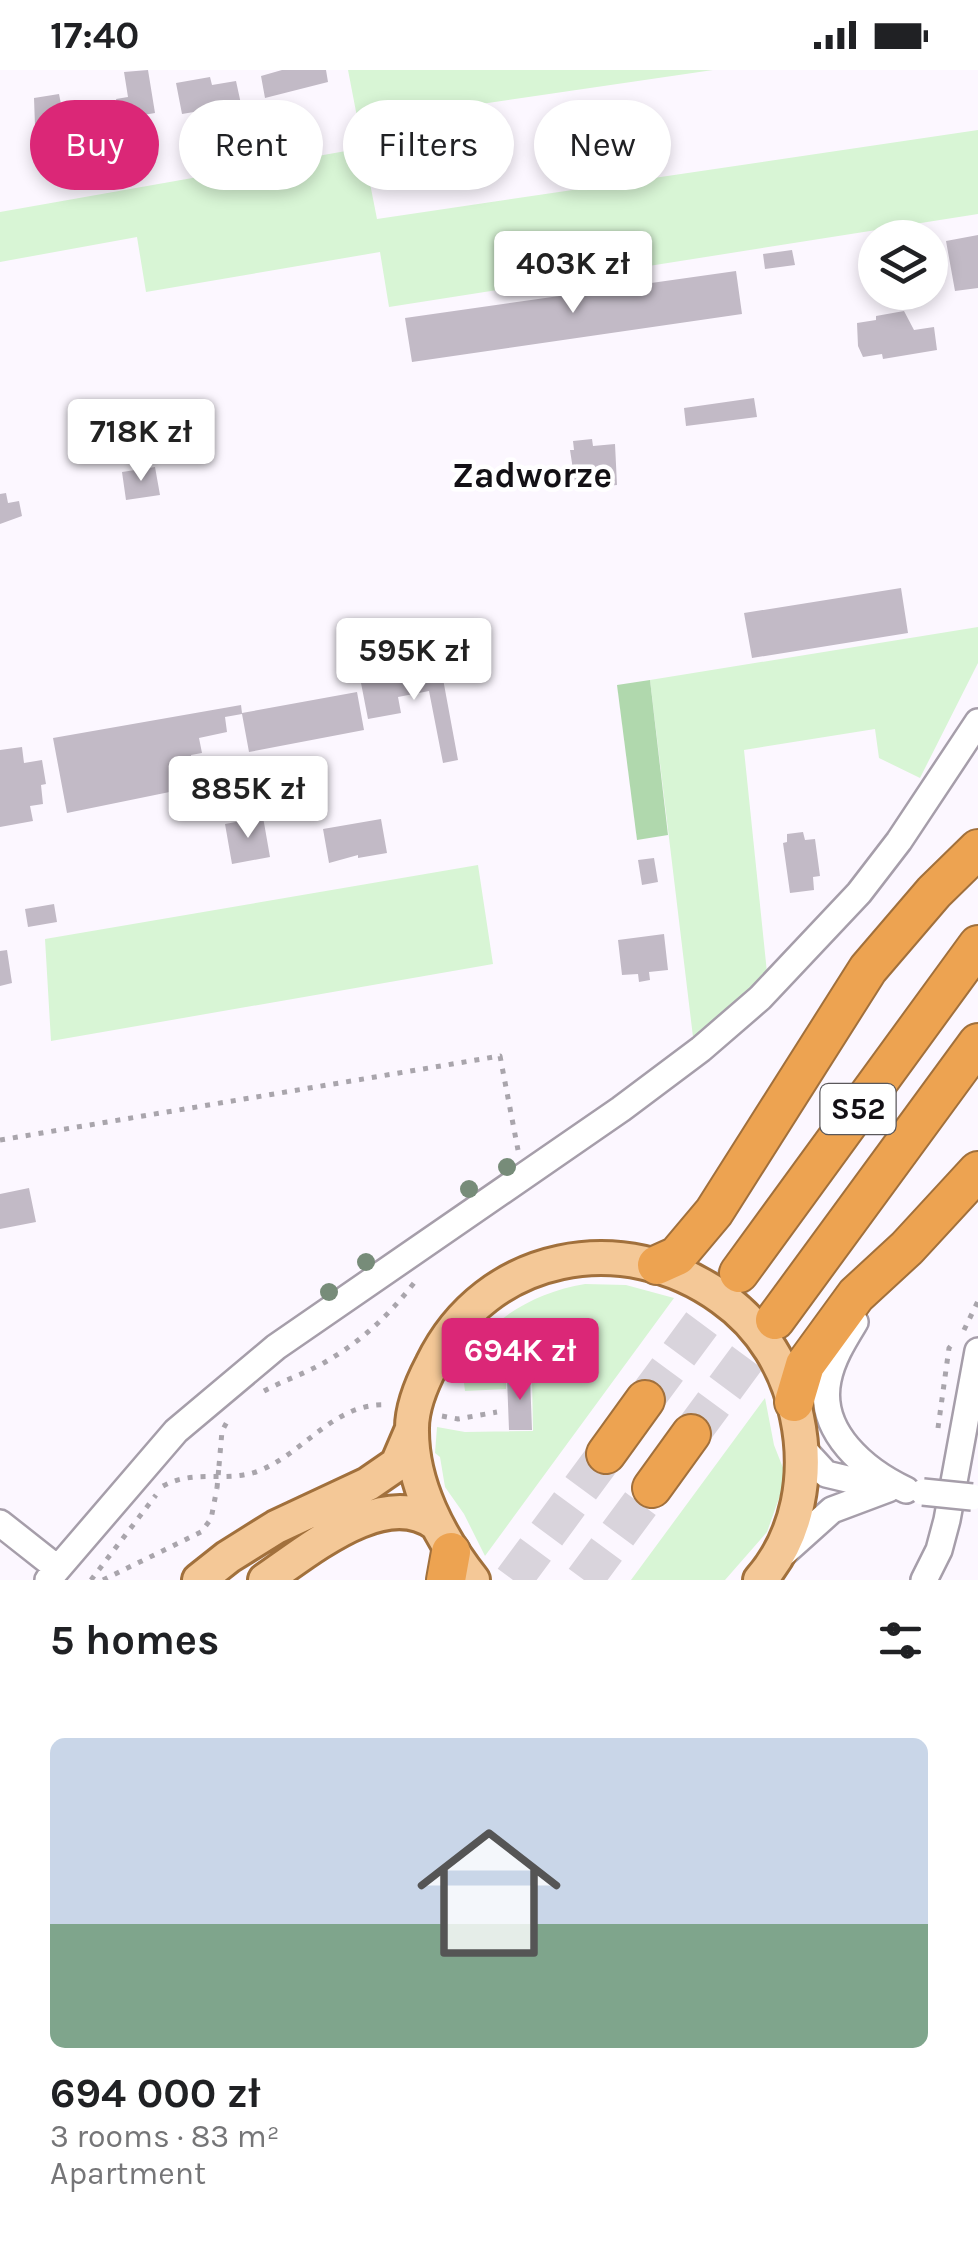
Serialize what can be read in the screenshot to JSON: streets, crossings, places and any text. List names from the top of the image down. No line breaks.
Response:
{"streets":{"highway":["S52"]},"districts":["Zadworze"],"page":{"status":"17:40","chip":["Buy","Rent","Filters","New"],"price":["403K zł","718K zł","595K zł","885K zł","694K zł"],"heading":"5 homes","list":[{"name":"694 000 zł","note":"3 rooms · 83 m² · Apartment"}]}}
